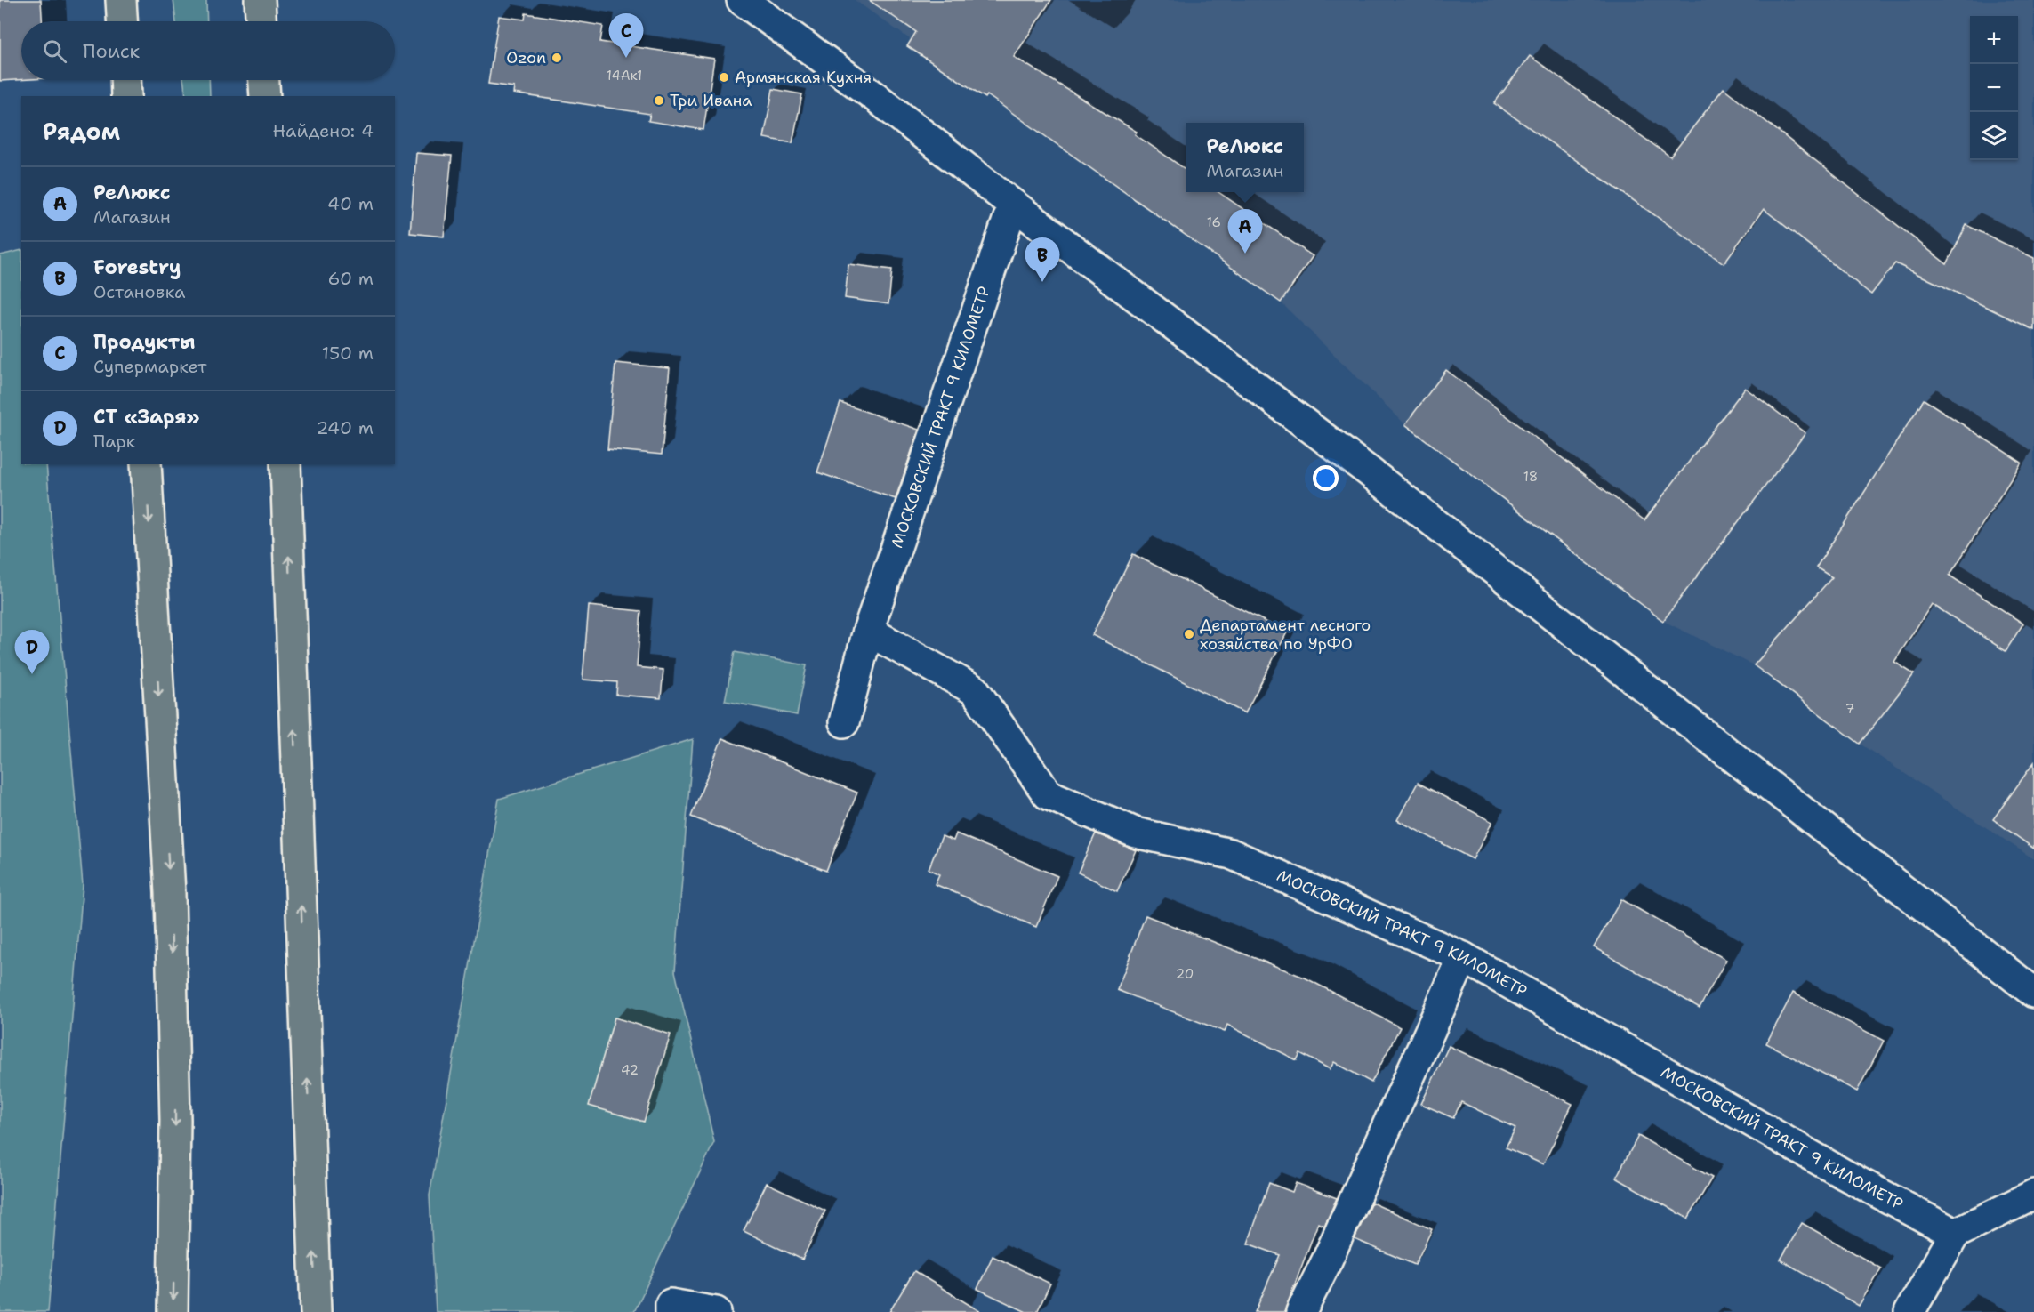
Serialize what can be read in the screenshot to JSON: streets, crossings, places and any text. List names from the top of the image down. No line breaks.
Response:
{"streets":{"street":["МОСКОВСКИЙ ТРАКТ 9 КИЛОМЕТР"]},"places":["Ozon","Армянская Кухня","Три Ивана","Департамент лесного хозяйства по УрФО"],"house_numbers":["14Ак1","16","18","7","20","42"],"page":{"pins":["C","A","B","D"],"map_buttons":["+","−"],"search":"Поиск","heading":["Рядом","Найдено: 4"],"popup":["РеЛюкс","Магазин"],"list":[{"mark":"A","name":"РеЛюкс","note":"Магазин","value":"40 m"},{"mark":"B","name":"Forestry","note":"Остановка","value":"60 m"},{"mark":"C","name":"Продукты","note":"Супермаркет","value":"150 m"},{"mark":"D","name":"СТ «Заря»","note":"Парк","value":"240 m"}]}}
